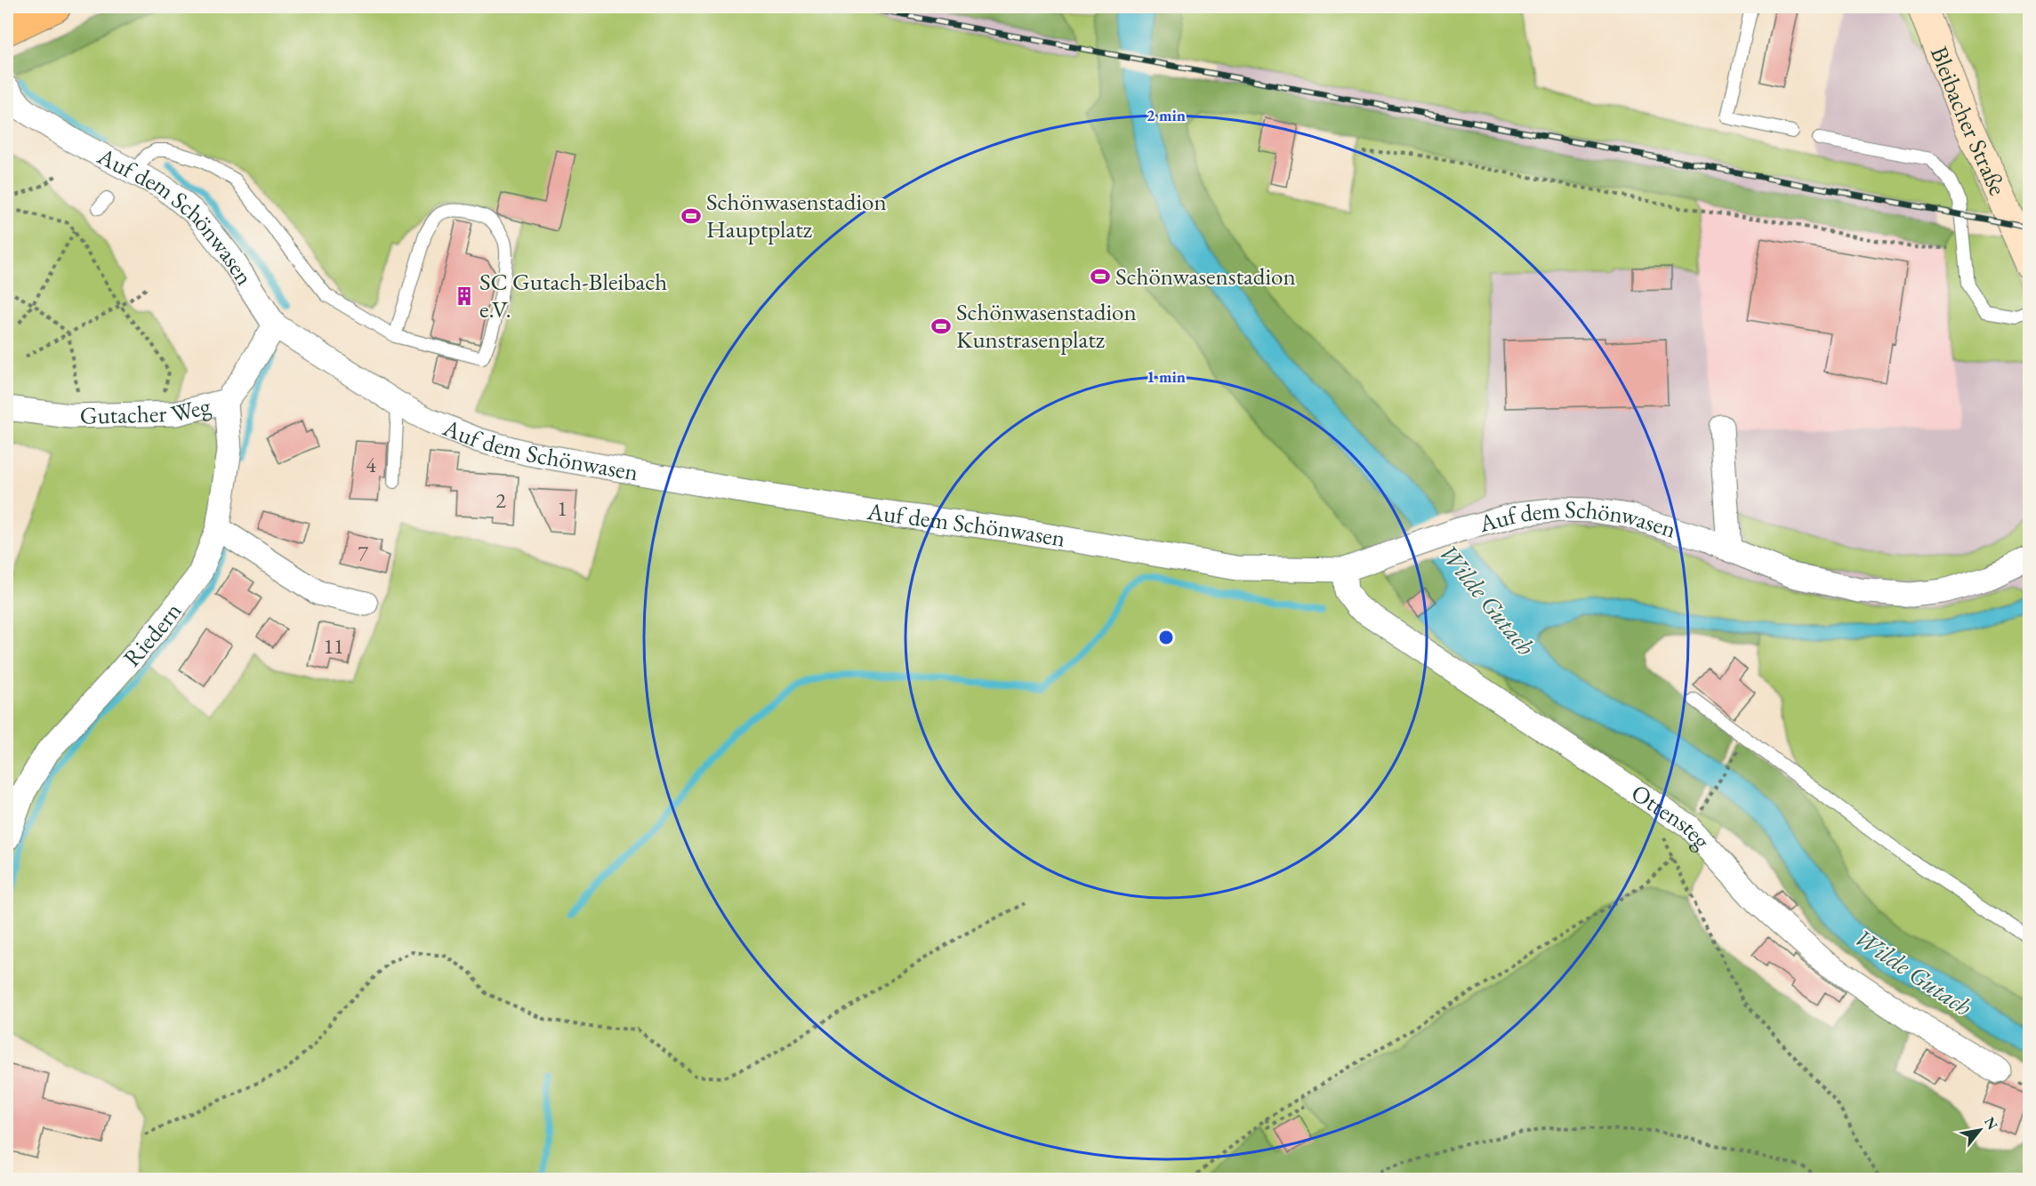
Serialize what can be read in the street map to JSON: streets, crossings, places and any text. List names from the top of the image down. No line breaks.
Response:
{"streets":{"main road":["Bleibacher Straße"],"street":["Auf dem Schönwasen","Gutacher Weg","Riedern","Ottensteg"]},"crossings":[["Auf dem Schönwasen","Gutacher Weg"],["Auf dem Schönwasen","Ottensteg"],["Gutacher Weg","Riedern"]],"water":["Wilde Gutach"],"places":{"sports":["Schönwasenstadion Hauptplatz","Schönwasenstadion","Schönwasenstadion Kunstrasenplatz"],"building":["SC Gutach-Bleibach e.V."]},"house_numbers":["4","2","1","7","11"],"north":"top right","rings":["2 min","1 min"]}
